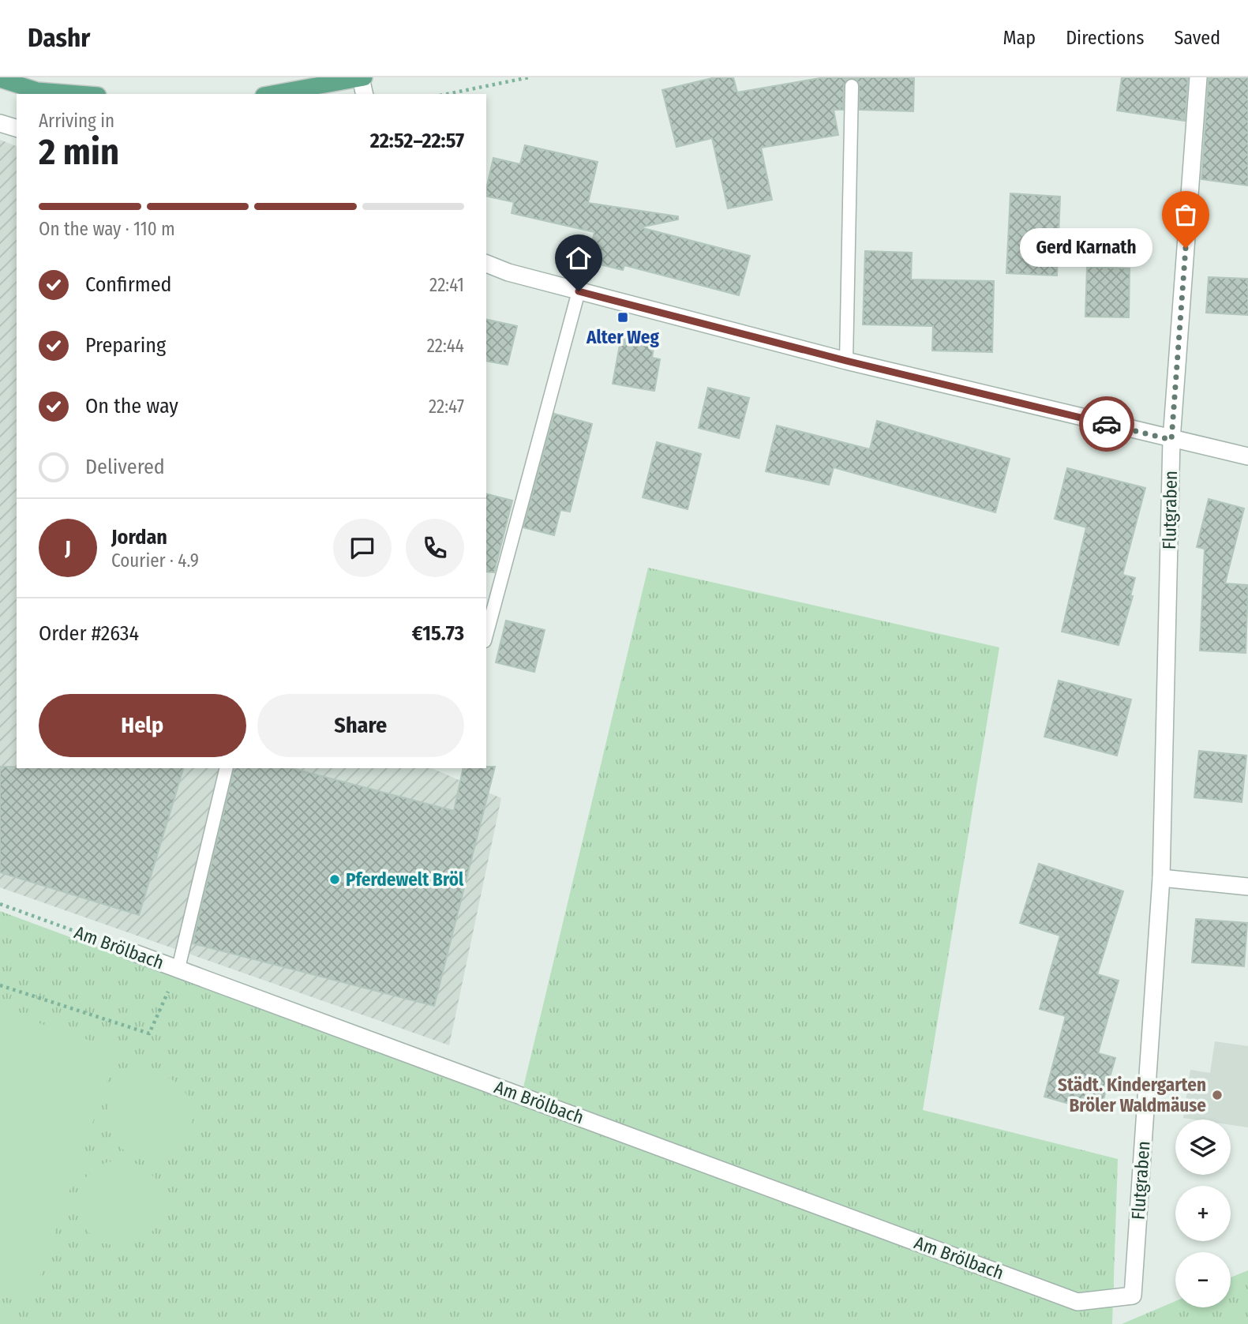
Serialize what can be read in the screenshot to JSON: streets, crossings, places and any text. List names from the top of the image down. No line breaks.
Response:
{"streets":{"street":["Flutgraben","Am Brölbach"]},"crossings":[["Flutgraben","Am Brölbach"]],"places":{"other":["Gerd Karnath","Pferdewelt Bröl","Städt. Kindergarten Bröler Waldmäuse"],"transit":["Alter Weg"]},"page":{"header":"Dashr","nav":["Map","Directions","Saved"],"heading":["2 min","Arriving in","22:52–22:57"],"panel":["Jordan","Courier · 4.9","Order #2634","€15.73"],"bar":"On the way · 110 m","bubble":"Gerd Karnath","list":[["Confirmed","22:41"],["Preparing","22:44"],["On the way","22:47"],"Delivered"],"round":"J","buttons":["Help","Share"],"map_buttons":["+","−"]}}
